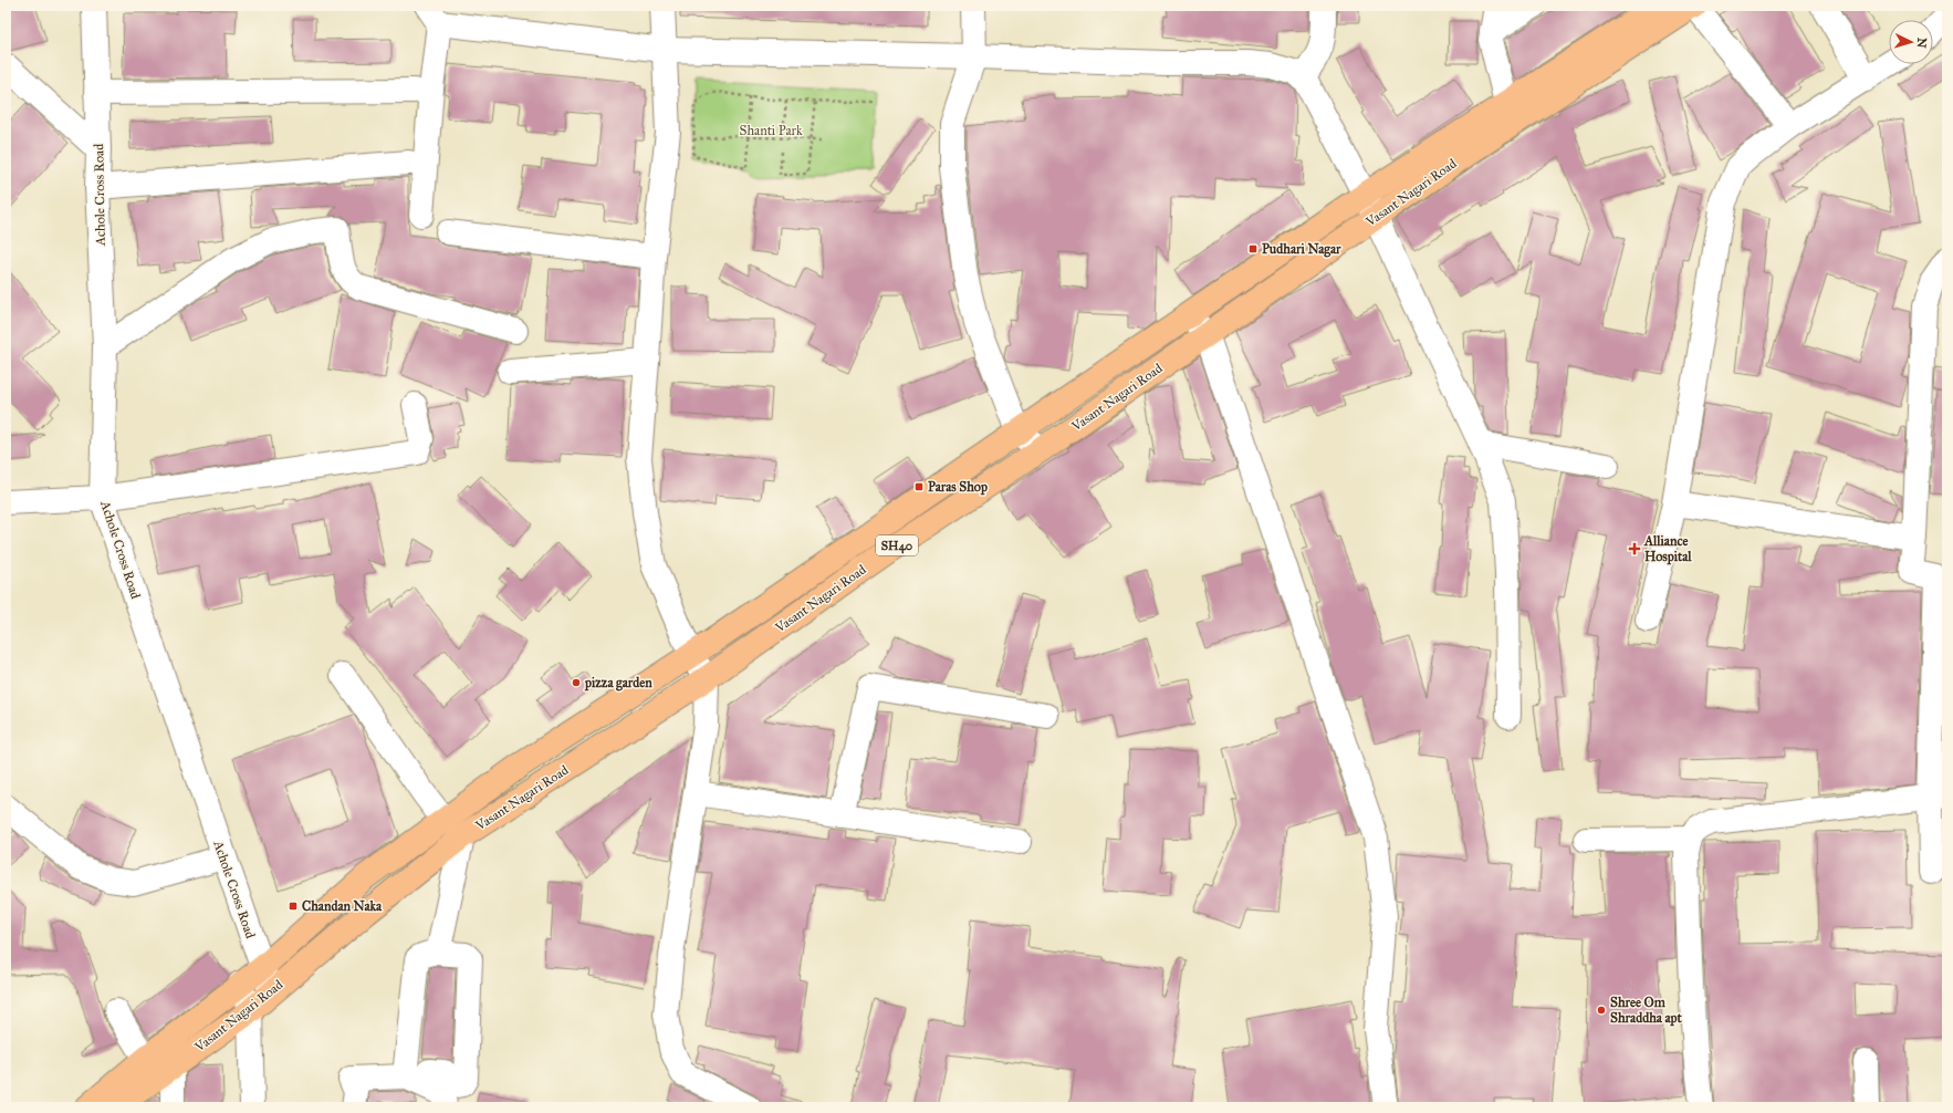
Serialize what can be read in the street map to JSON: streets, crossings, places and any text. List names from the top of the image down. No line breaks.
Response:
{"streets":{"main road":["Vasant Nagari Road","SH40"],"street":["Achole Cross Road"]},"crossings":[["Vasant Nagari Road","Achole Cross Road"]],"parks":["Shanti Park"],"places":{"transit":["Pudhari Nagar","Paras Shop","Chandan Naka"],"health":["Alliance Hospital"],"other":["pizza garden","Shree Om Shraddha apt"]},"north":"right"}
